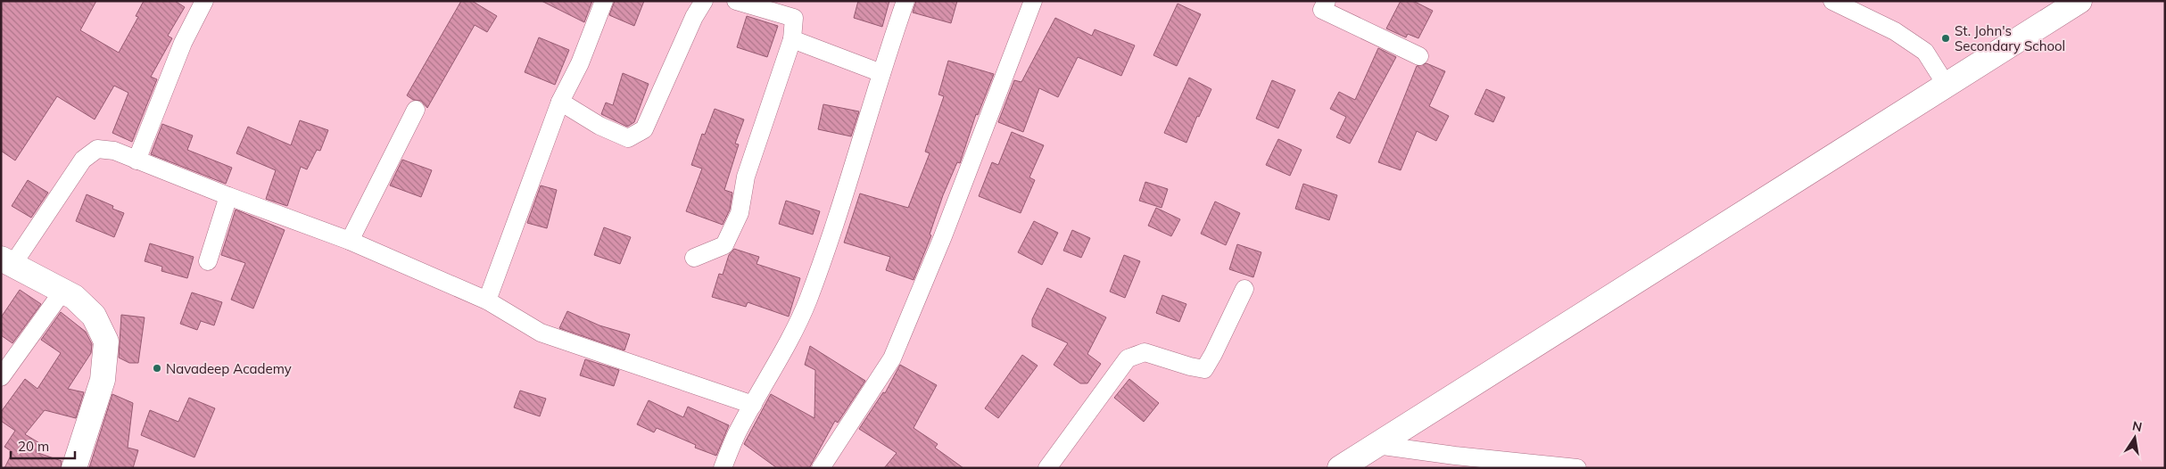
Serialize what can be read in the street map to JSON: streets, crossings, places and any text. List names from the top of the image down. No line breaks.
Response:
{"places":["St. John's Secondary School","Navadeep Academy"],"scale_bar":"20 m","north":"top"}
